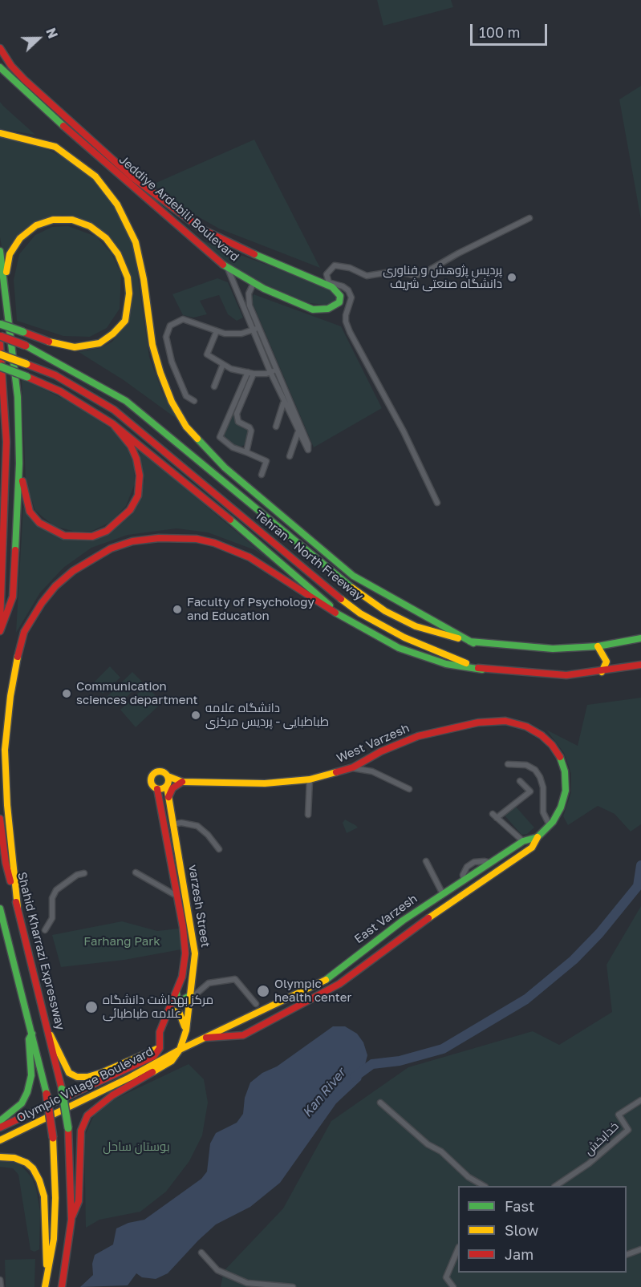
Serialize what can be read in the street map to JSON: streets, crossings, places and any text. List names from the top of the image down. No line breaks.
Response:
{"streets":{"main road":["Jeddiye Ardebili Boulevard","Tehran - North Freeway","West Varzesh","varzesh Street","East Varzesh","Shahid Kharrazi Expressway","Olympic Village Boulevard"],"street":["خدابخش"]},"crossings":[["West Varzesh","varzesh Street"],["West Varzesh","East Varzesh"],["varzesh Street","East Varzesh"],["varzesh Street","Olympic Village Boulevard"],["East Varzesh","Olympic Village Boulevard"]],"water":["Kan River"],"parks":["Farhang Park","بوستان ساحل"],"places":["پردیس پژوهش و فناوری دانشگاه صنعتی شریف","Faculty of Psychology and Education","Communication sciences department","دانشگاه علامه طباطبایی - پردیس مرکزی","Olympic health center","مرکز بهداشت دانشگاه علامه طباطبائی"],"legend":["Fast","Slow","Jam"],"scale_bar":"100 m","north":"right"}
